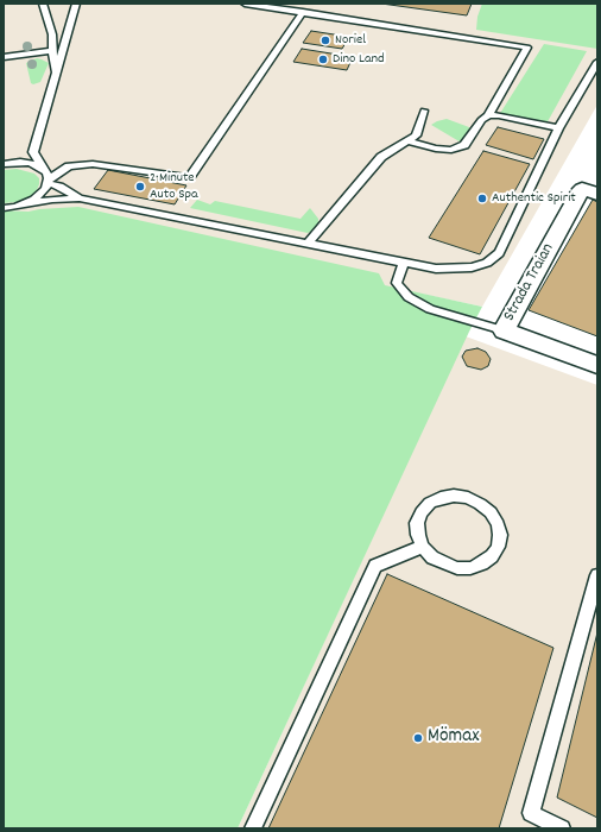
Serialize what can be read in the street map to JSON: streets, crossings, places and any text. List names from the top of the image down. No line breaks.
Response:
{"streets":{"street":["Strada Traian"]},"places":["Noriel","Dino Land","2 Minute Auto Spa","Authentic Spirit","Mömax"]}
